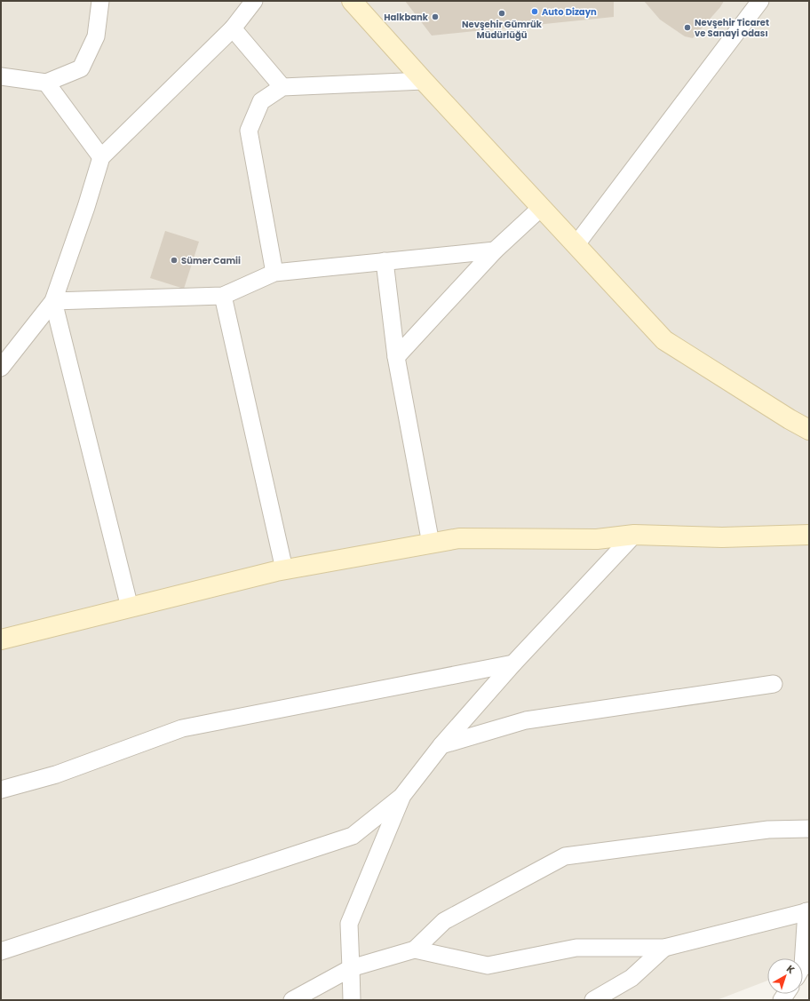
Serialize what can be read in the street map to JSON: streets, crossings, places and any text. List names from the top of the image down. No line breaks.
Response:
{"places":["Auto Dizayn","Nevşehir Gümrük Müdürlüğü","Halkbank","Nevşehir Ticaret ve Sanayi Odası","Sümer Camii"],"north":"top right"}
